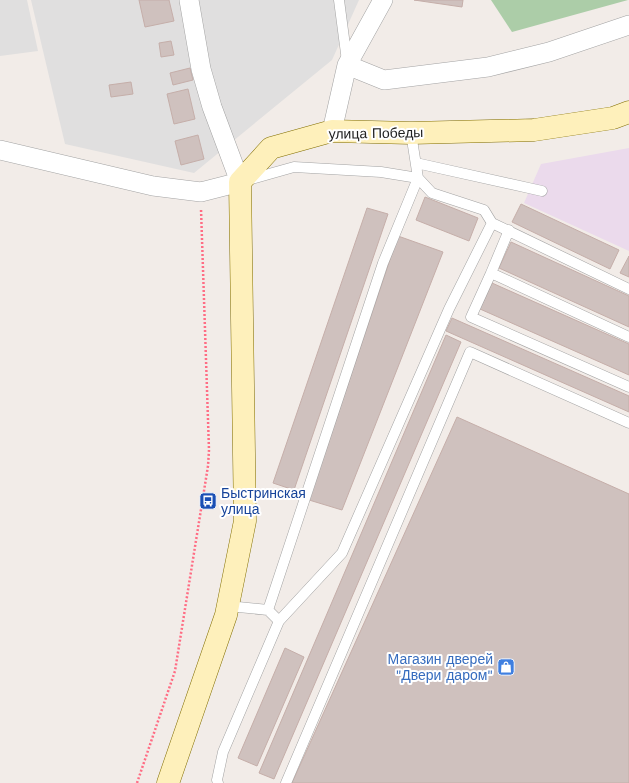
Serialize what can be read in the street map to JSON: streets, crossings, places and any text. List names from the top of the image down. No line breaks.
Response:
{"streets":{"street":["улица Победы"]},"places":{"bus stop":["Быстринская улица"],"shop":["Магазин дверей \"Двери даром\""]}}
